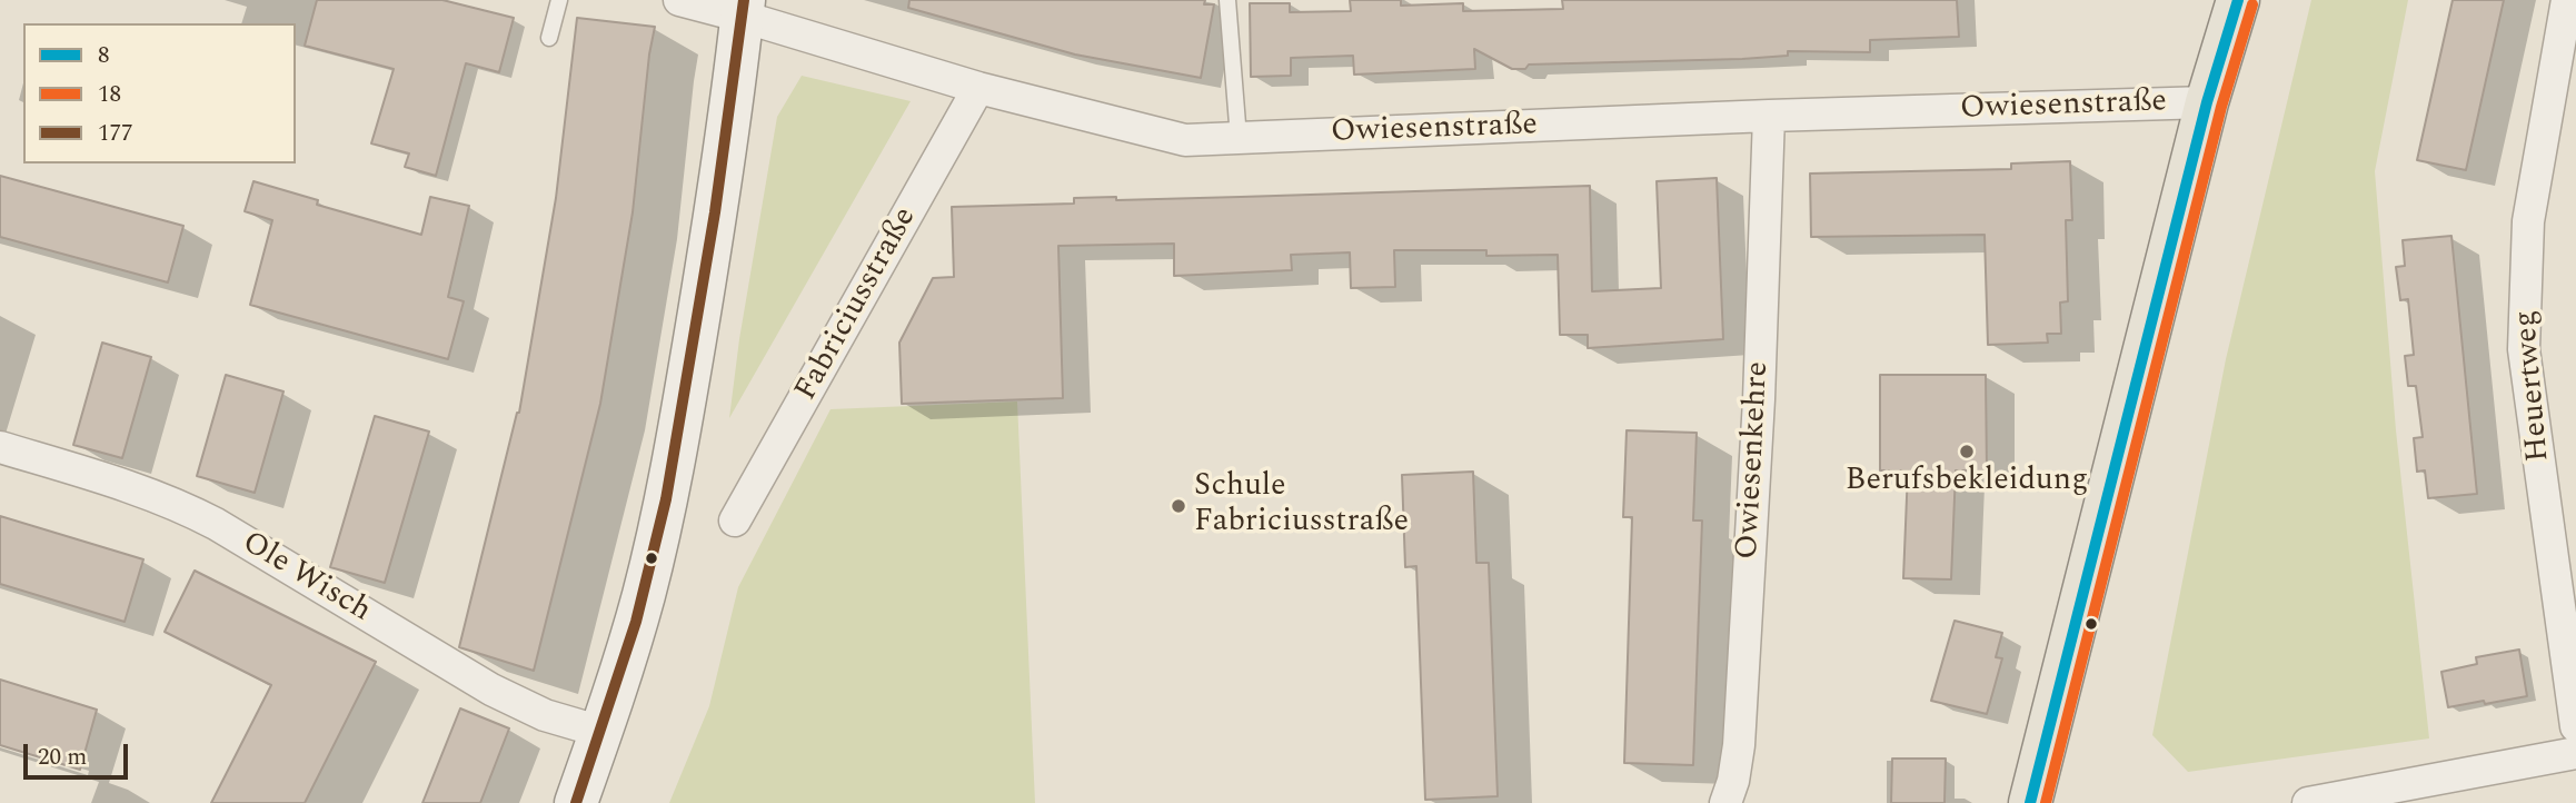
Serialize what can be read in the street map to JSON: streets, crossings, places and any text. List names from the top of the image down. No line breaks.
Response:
{"streets":{"street":["Owiesenstraße","Fabriciusstraße","Heuertweg","Owiesenkehre","Ole Wisch"]},"crossings":[["Owiesenstraße","Fabriciusstraße"],["Owiesenstraße","Owiesenkehre"]],"places":["Berufsbekleidung","Schule Fabriciusstraße"],"lines":["transit line 8","transit line 177","transit line 18"],"legend":["8","18","177"],"scale_bar":"20 m"}
